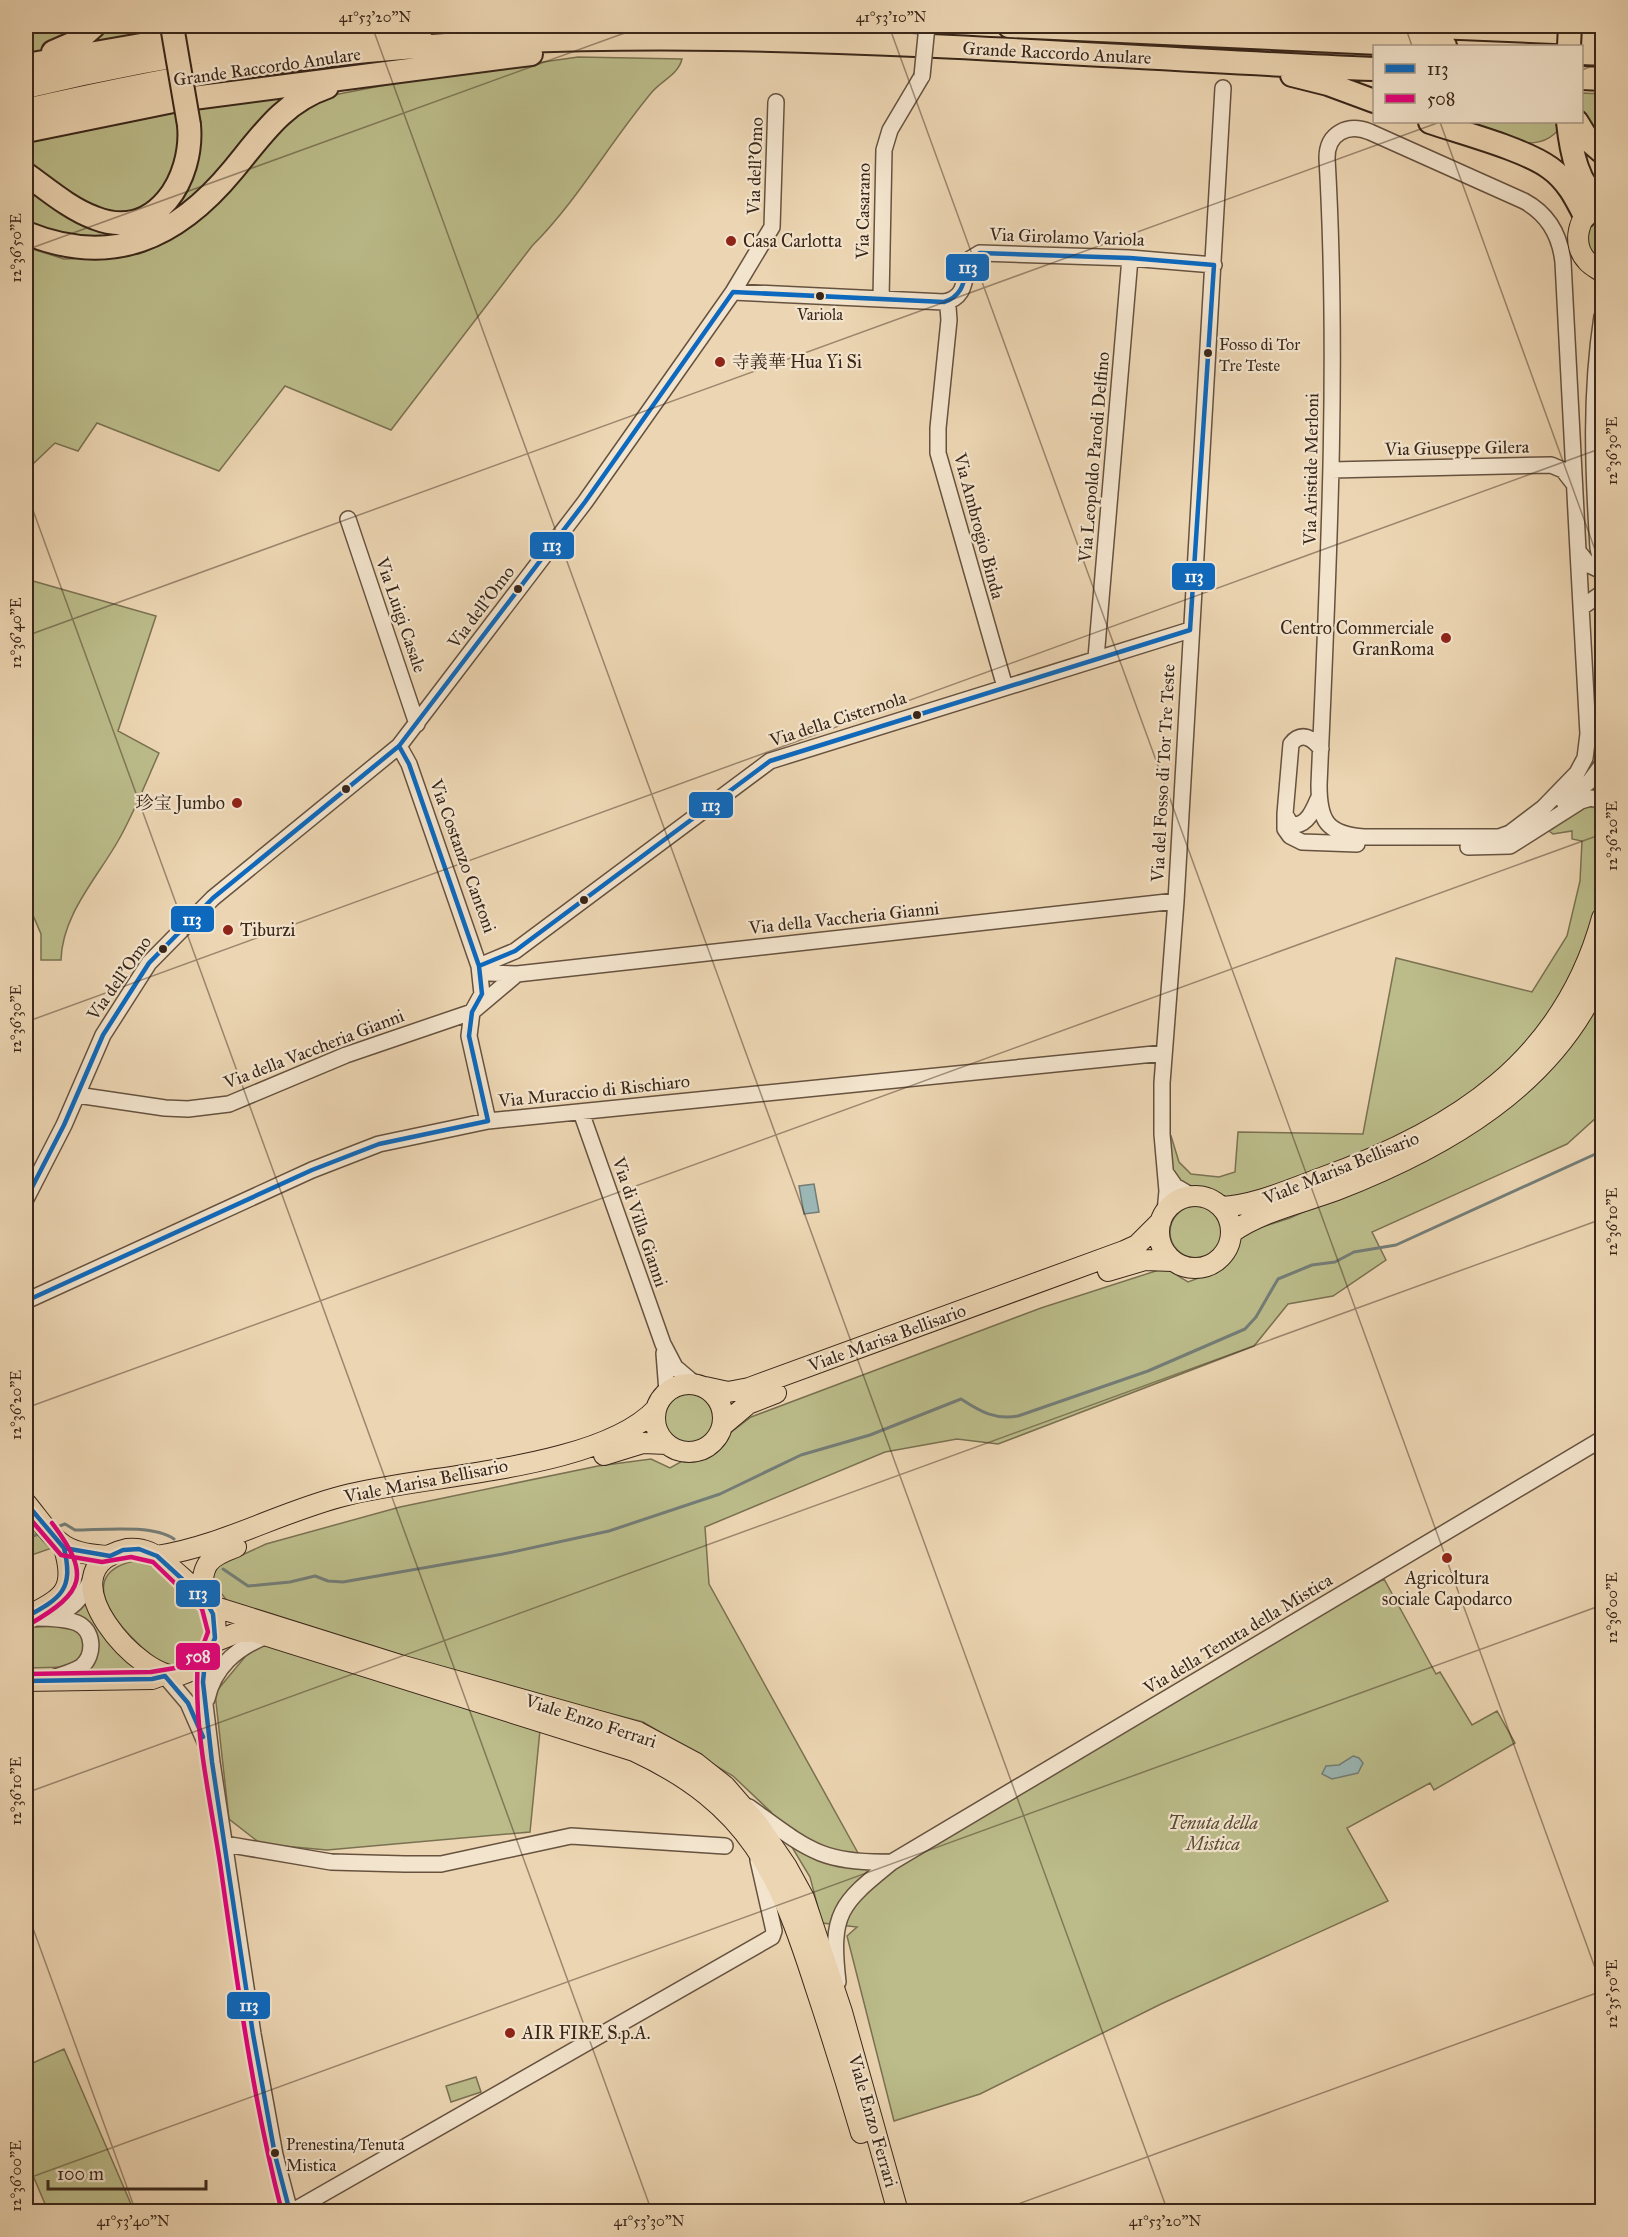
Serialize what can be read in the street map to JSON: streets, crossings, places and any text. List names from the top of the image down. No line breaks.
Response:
{"streets":{"highway":["Grande Raccordo Anulare"],"main road":["Viale Marisa Bellisario","Viale Enzo Ferrari"],"street":["Via dell'Omo","Via Casarano","Via Girolamo Variola","Via Giuseppe Gilera","Via Leopoldo Parodi Delfino","Via Aristide Merloni","Via Ambrogio Binda","Via Luigi Casale","Via della Cisternola","Via del Fosso di Tor Tre Teste","Via Costanzo Cantoni","Via della Vaccheria Gianni","Via Muraccio di Rischiaro","Via di Villa Gianni","Via della Tenuta della Mistica"]},"crossings":[["Via dell'Omo","Via Luigi Casale"],["Via dell'Omo","Via Costanzo Cantoni"],["Via dell'Omo","Via della Vaccheria Gianni"],["Via Girolamo Variola","Via Leopoldo Parodi Delfino"],["Via Girolamo Variola","Via Ambrogio Binda"],["Via Girolamo Variola","Via del Fosso di Tor Tre Teste"],["Via Giuseppe Gilera","Via Aristide Merloni"],["Via Leopoldo Parodi Delfino","Via della Cisternola"],["Via Ambrogio Binda","Via della Cisternola"],["Via della Cisternola","Via del Fosso di Tor Tre Teste"],["Via della Cisternola","Via Costanzo Cantoni"],["Via della Cisternola","Via della Vaccheria Gianni"],["Via del Fosso di Tor Tre Teste","Via della Vaccheria Gianni"],["Via del Fosso di Tor Tre Teste","Via Muraccio di Rischiaro"],["Via del Fosso di Tor Tre Teste","Viale Marisa Bellisario"],["Via Costanzo Cantoni","Via della Vaccheria Gianni"],["Via Costanzo Cantoni","Via Muraccio di Rischiaro"],["Via Muraccio di Rischiaro","Via di Villa Gianni"],["Viale Marisa Bellisario","Via di Villa Gianni"],["Viale Marisa Bellisario","Viale Enzo Ferrari"],["Via della Tenuta della Mistica","Viale Enzo Ferrari"]],"parks":["Tenuta della Mistica"],"places":["Casa Carlotta","Variola","Fosso di Tor Tre Teste","寺義華 Hua Yi Si","Centro Commerciale GranRoma","珍宝 Jumbo","Tiburzi","Agricoltura sociale Capodarco","AIR FIRE S.p.A.","Prenestina/Tenuta Mistica"],"lines":["transit line 113","transit line 508"],"legend":["113","508"],"scale_bar":"100 m","coordinates":["41°53'20\"N","41°53'10\"N","12°36'50\"E","12°36'30\"E","12°36'40\"E","12°36'20\"E","12°36'10\"E","12°36'00\"E","12°35'50\"E","41°53'40\"N","41°53'30\"N"]}
